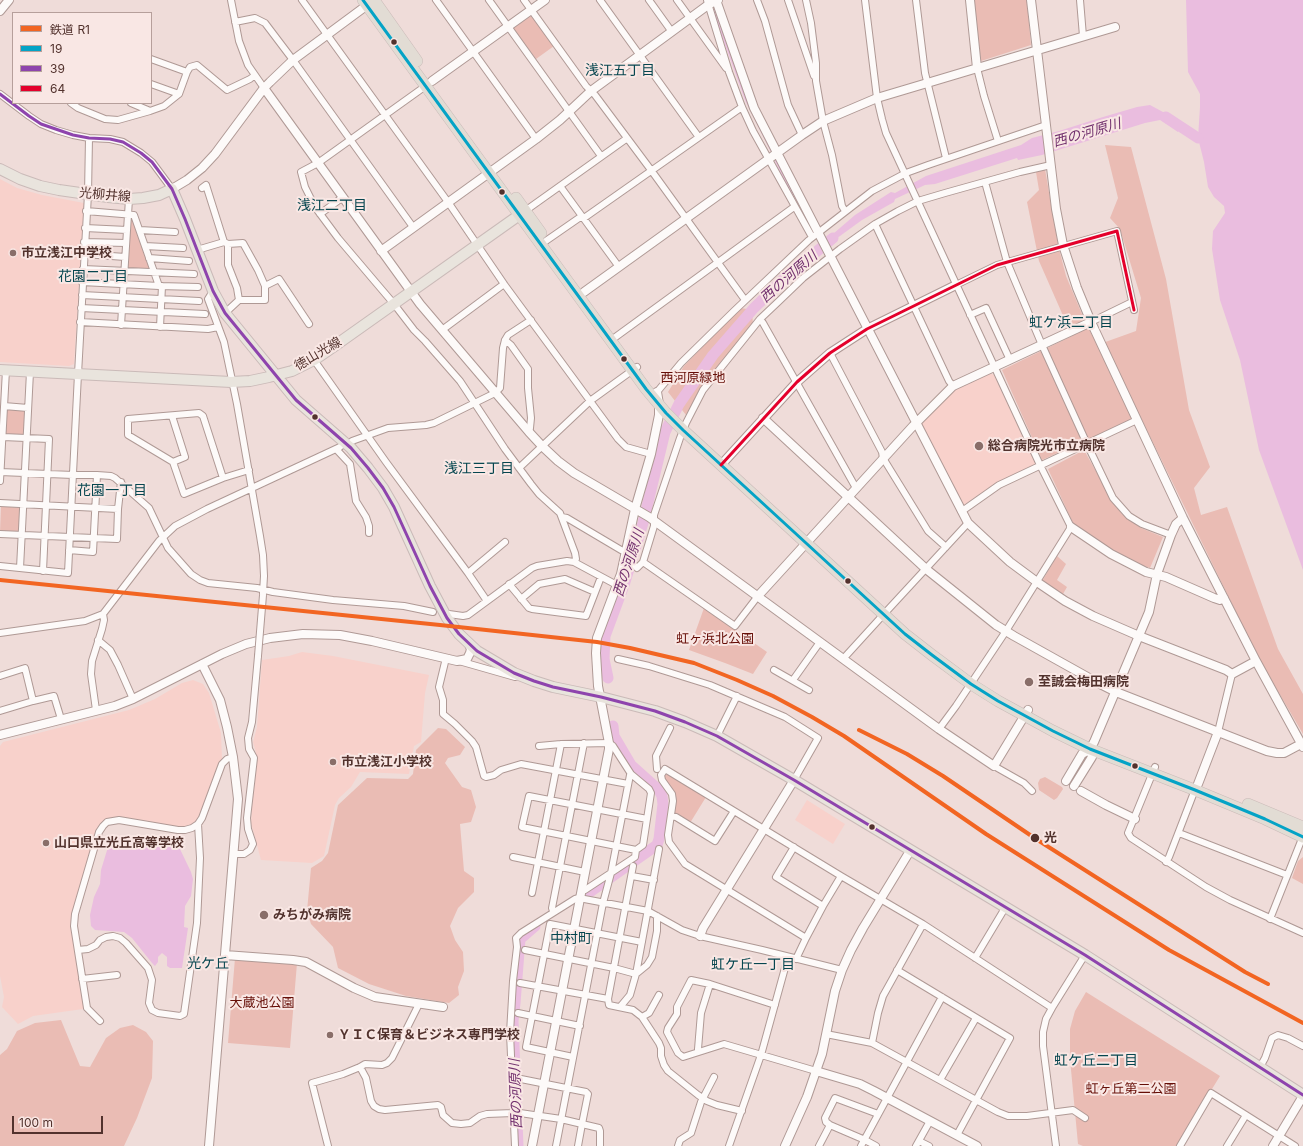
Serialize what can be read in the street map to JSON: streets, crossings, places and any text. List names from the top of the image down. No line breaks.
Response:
{"streets":{"main road":["光柳井線","徳山光線"]},"districts":["浅江五丁目","浅江二丁目","花園二丁目","虹ケ浜二丁目","浅江三丁目","花園一丁目","中村町","光ケ丘","虹ケ丘一丁目","虹ケ丘二丁目"],"water":["西の河原川"],"parks":["西河原緑地","虹ヶ浜北公園","大蔵池公園","虹ヶ丘第二公園"],"places":["市立浅江中学校","総合病院光市立病院","至誠会梅田病院","市立浅江小学校","光","山口県立光丘高等学校","みちがみ病院","ＹＩＣ保育＆ビジネス専門学校"],"lines":["transit line 19","transit line 39","transit line 64","rail line R1"],"legend":["鉄道 R1","19","39","64"],"scale_bar":"100 m"}
